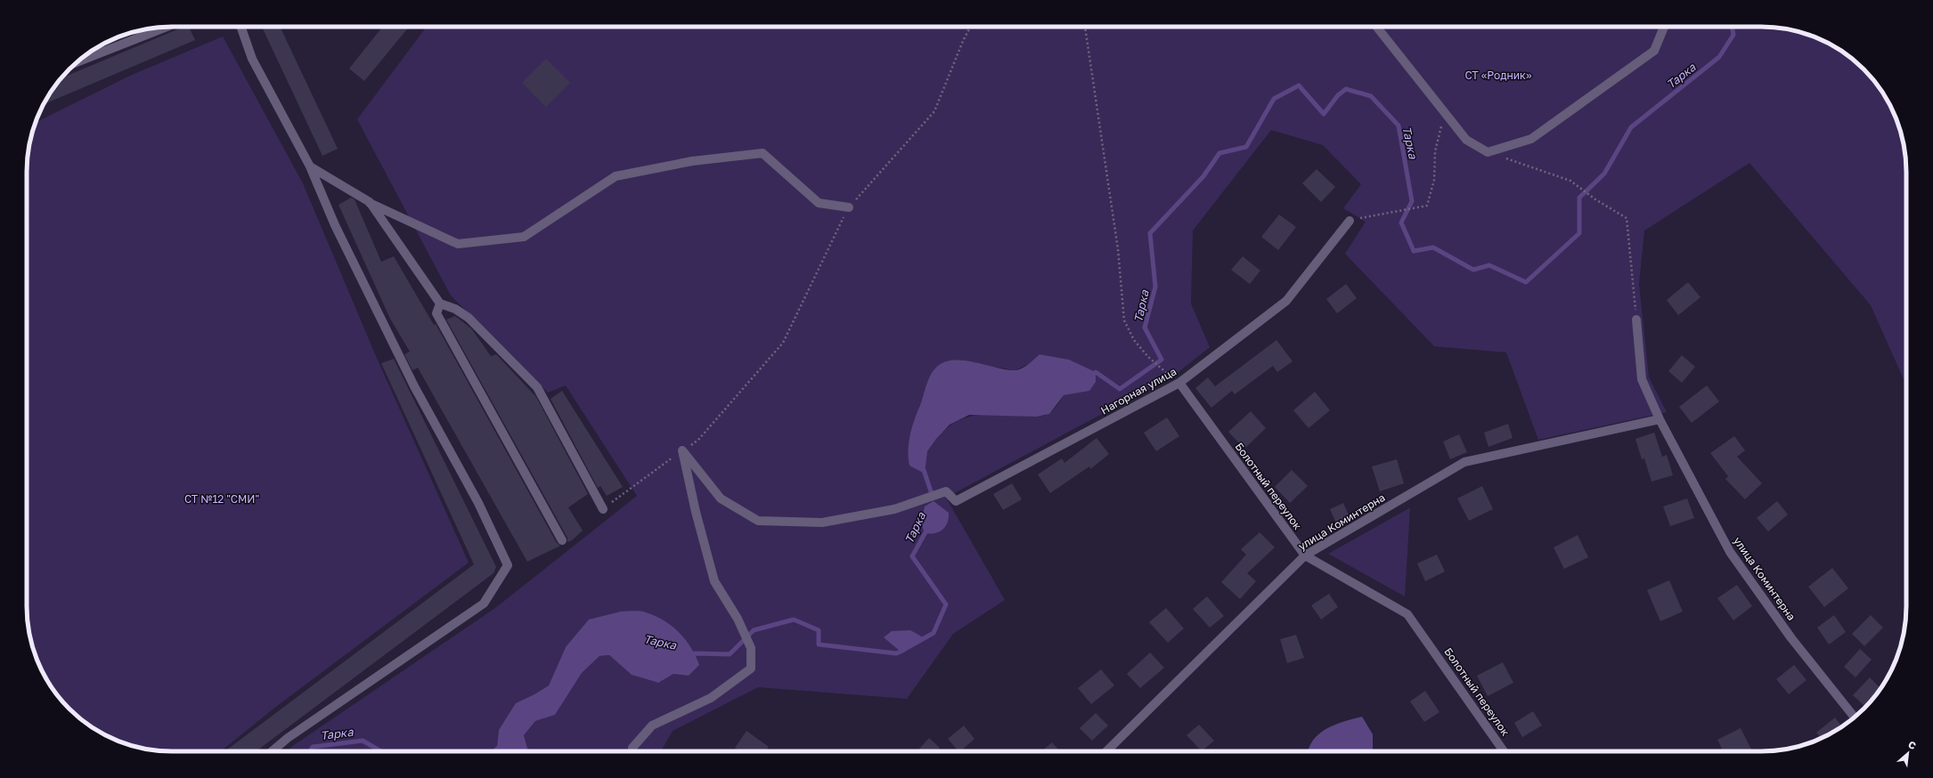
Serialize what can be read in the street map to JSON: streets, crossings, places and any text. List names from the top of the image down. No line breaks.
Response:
{"streets":{"street":["Нагорная улица","Болотный переулок","улица Коминтерна"]},"crossings":[["Нагорная улица","Болотный переулок"],["Болотный переулок","улица Коминтерна"]],"water":["Тарка"],"parks":["СТ «Родник»","СТ №12 \"СМИ\""],"north":"top right"}
